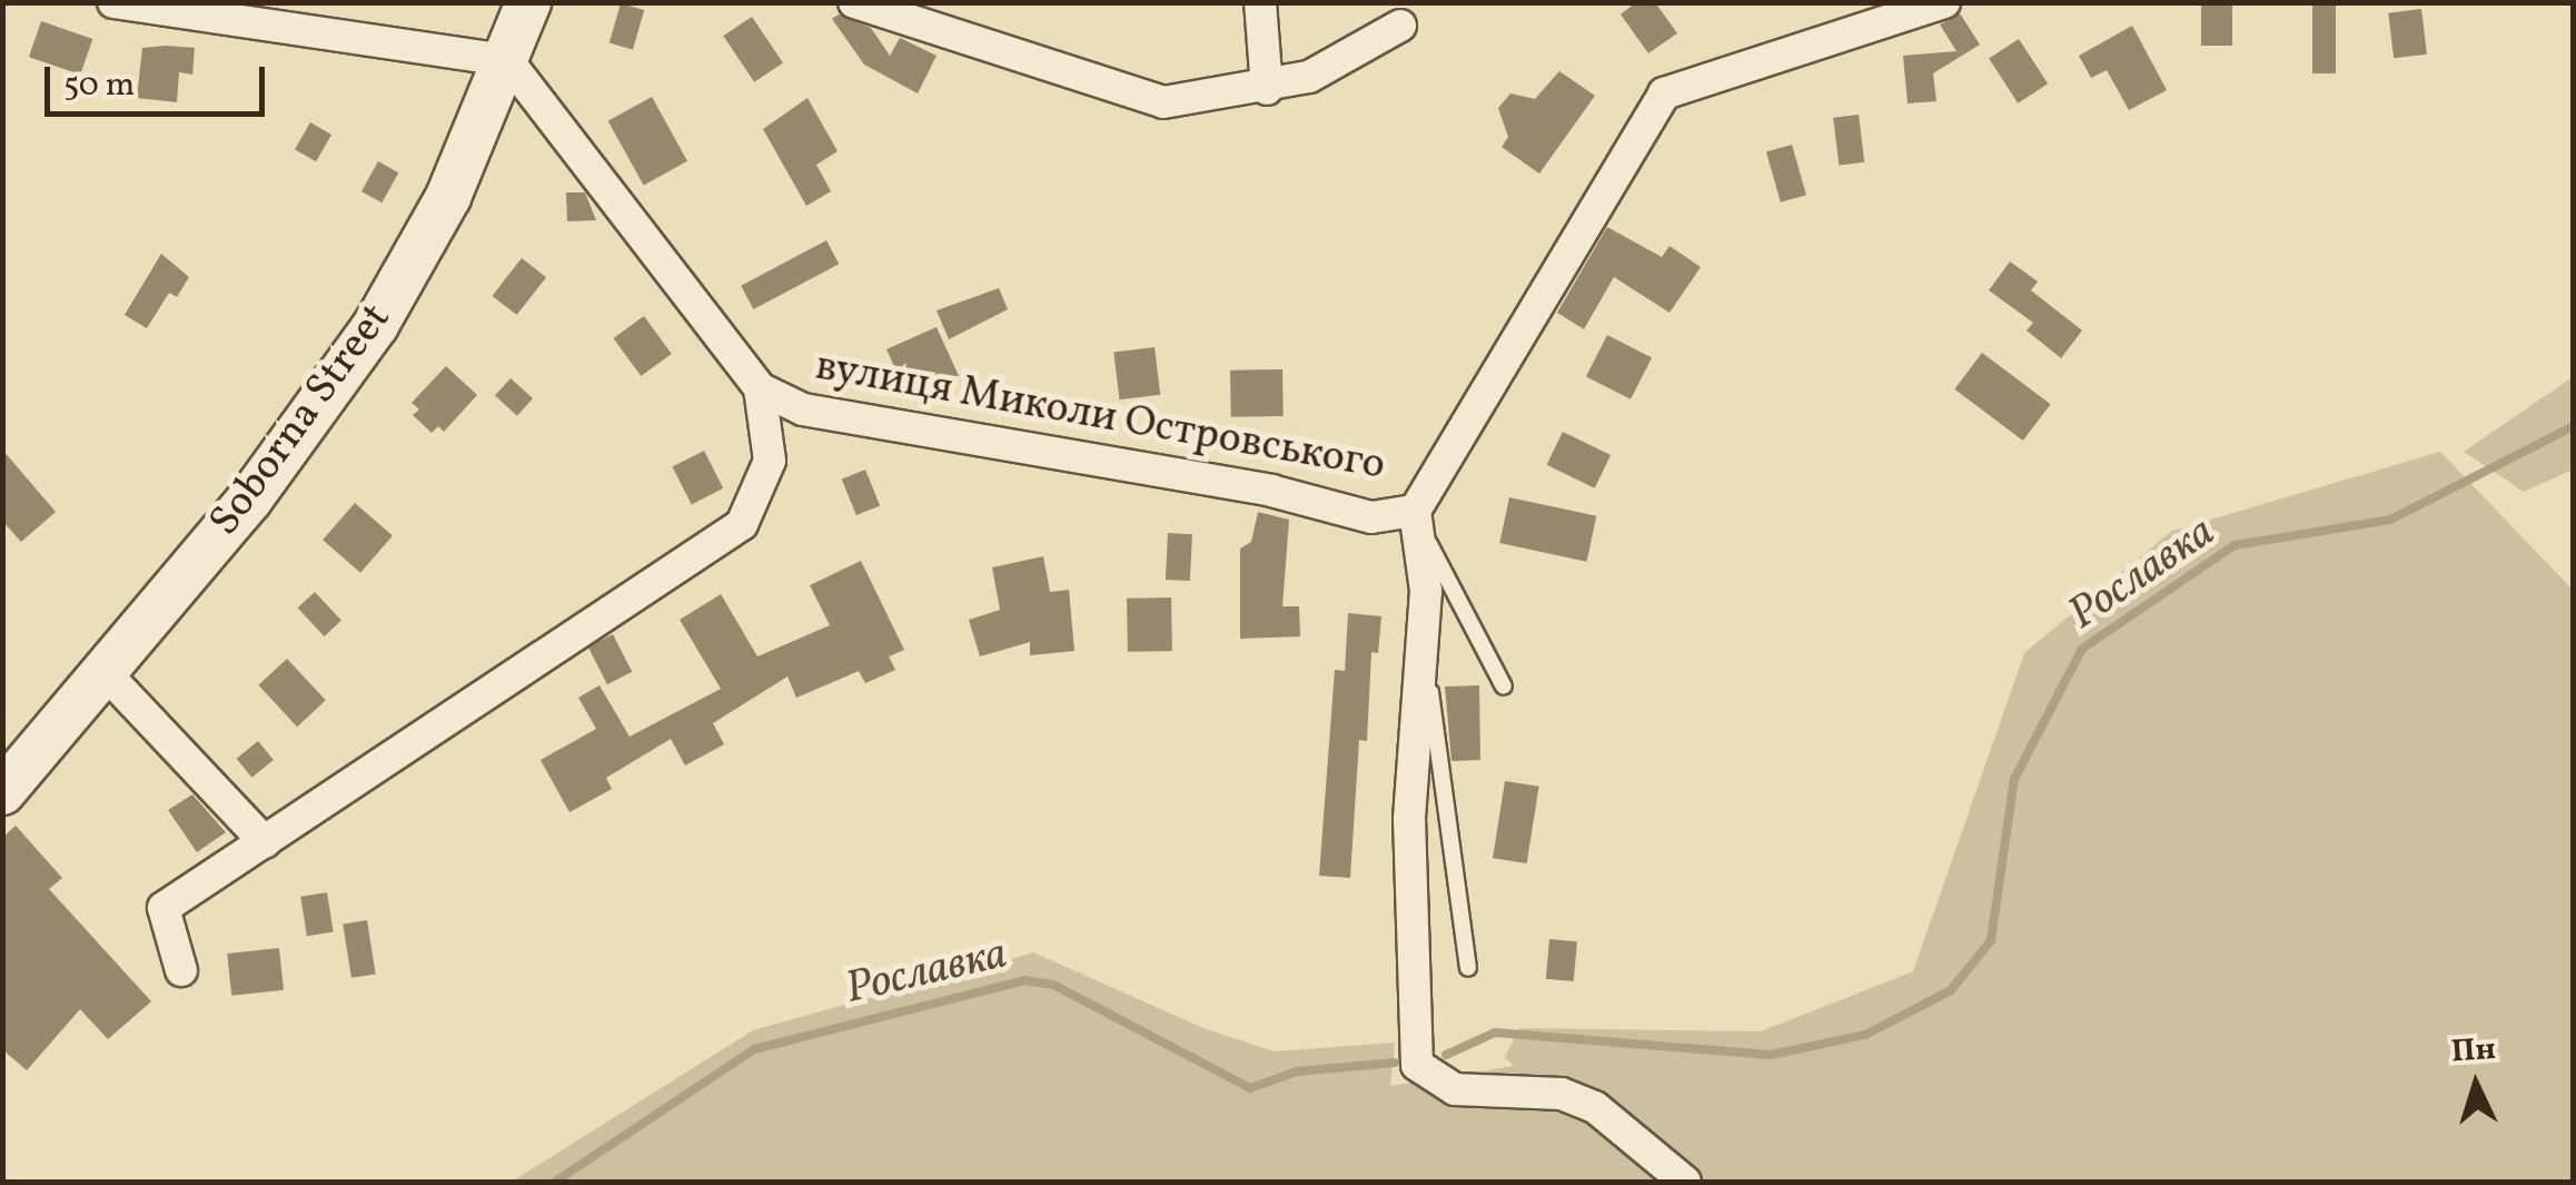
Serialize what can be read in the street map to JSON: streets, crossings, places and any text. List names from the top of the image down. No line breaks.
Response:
{"streets":{"street":["вулиця Миколи Островського","Soborna Street"]},"water":["Рославка"],"scale_bar":"50 m","north":"top"}
